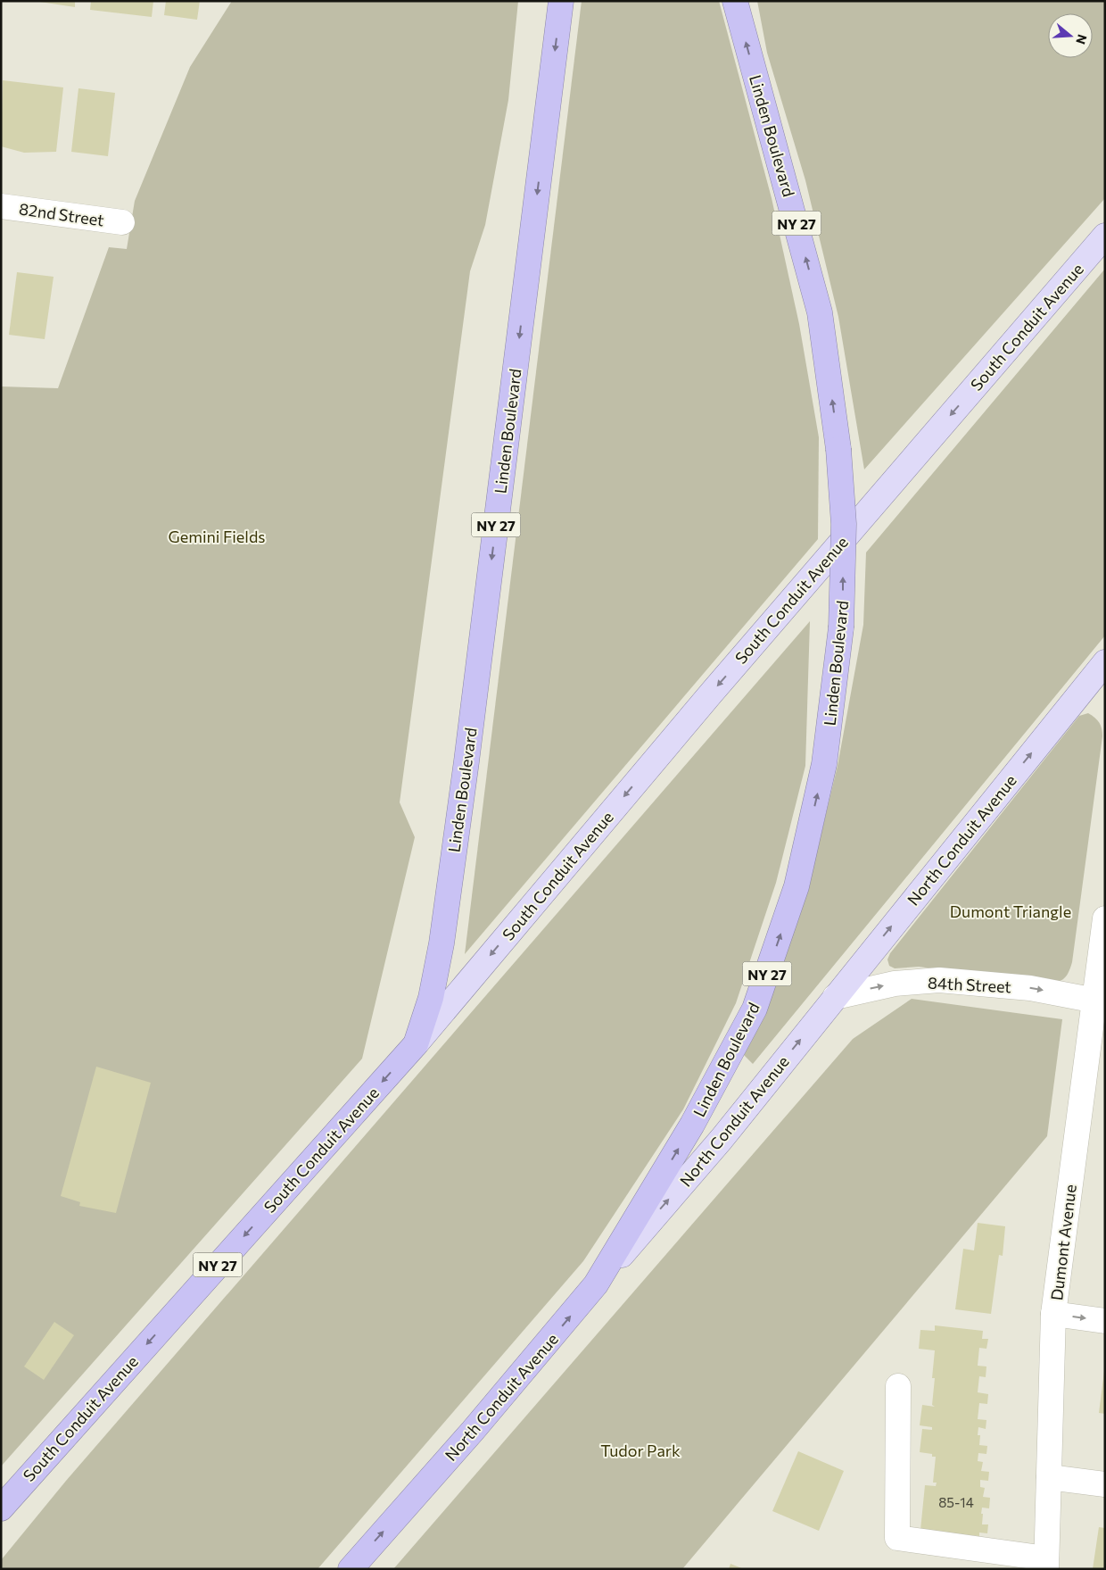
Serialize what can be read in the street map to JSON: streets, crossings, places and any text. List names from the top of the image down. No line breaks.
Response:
{"streets":{"highway":["Linden Boulevard","NY 27","South Conduit Avenue","North Conduit Avenue"],"street":["82nd Street","84th Street","Dumont Avenue"]},"crossings":[["Linden Boulevard","South Conduit Avenue"],["Linden Boulevard","North Conduit Avenue"],["North Conduit Avenue","84th Street"],["84th Street","Dumont Avenue"]],"one_way":["South Conduit Avenue","North Conduit Avenue","84th Street"],"parks":["Gemini Fields","Dumont Triangle","Tudor Park"],"house_numbers":["85-14"],"north":"right"}
